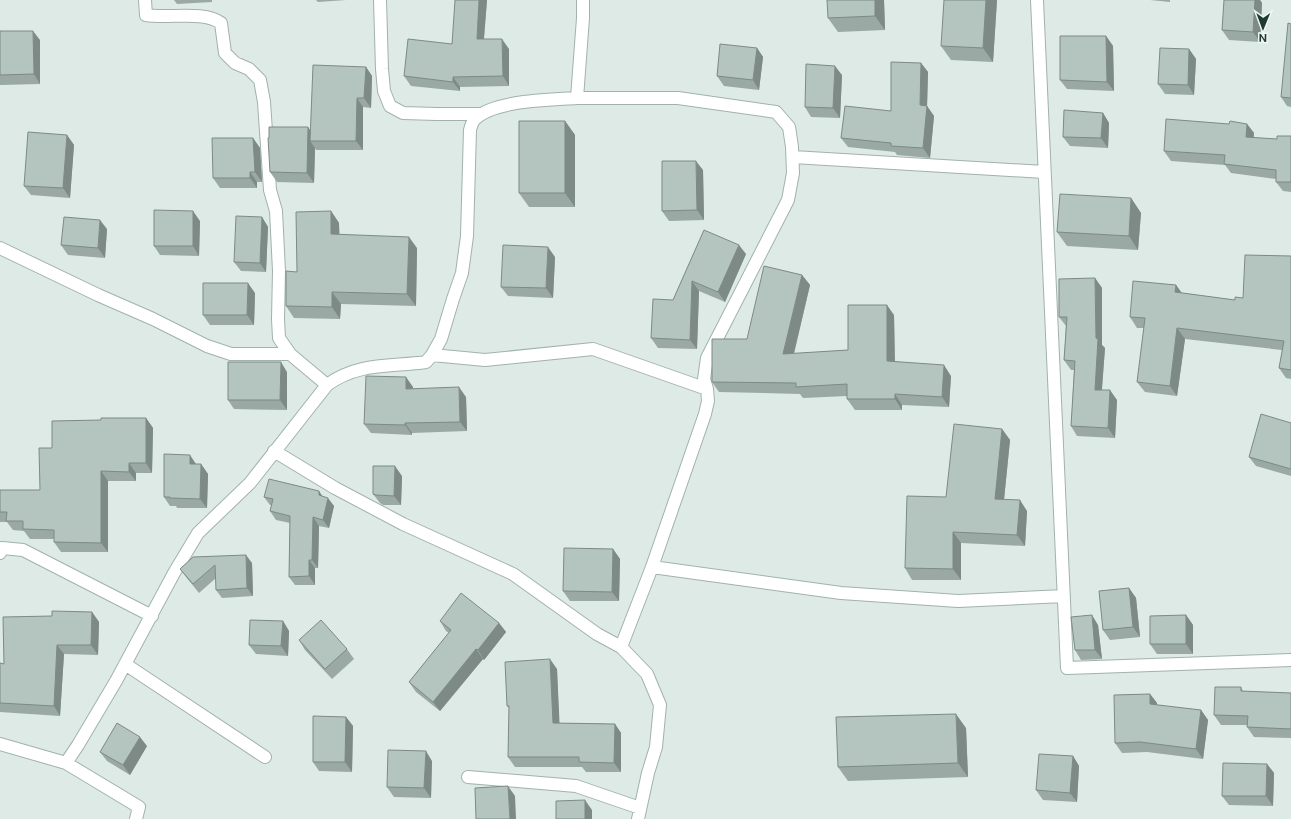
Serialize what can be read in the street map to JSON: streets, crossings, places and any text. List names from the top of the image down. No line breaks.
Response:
{"north":"bottom"}
